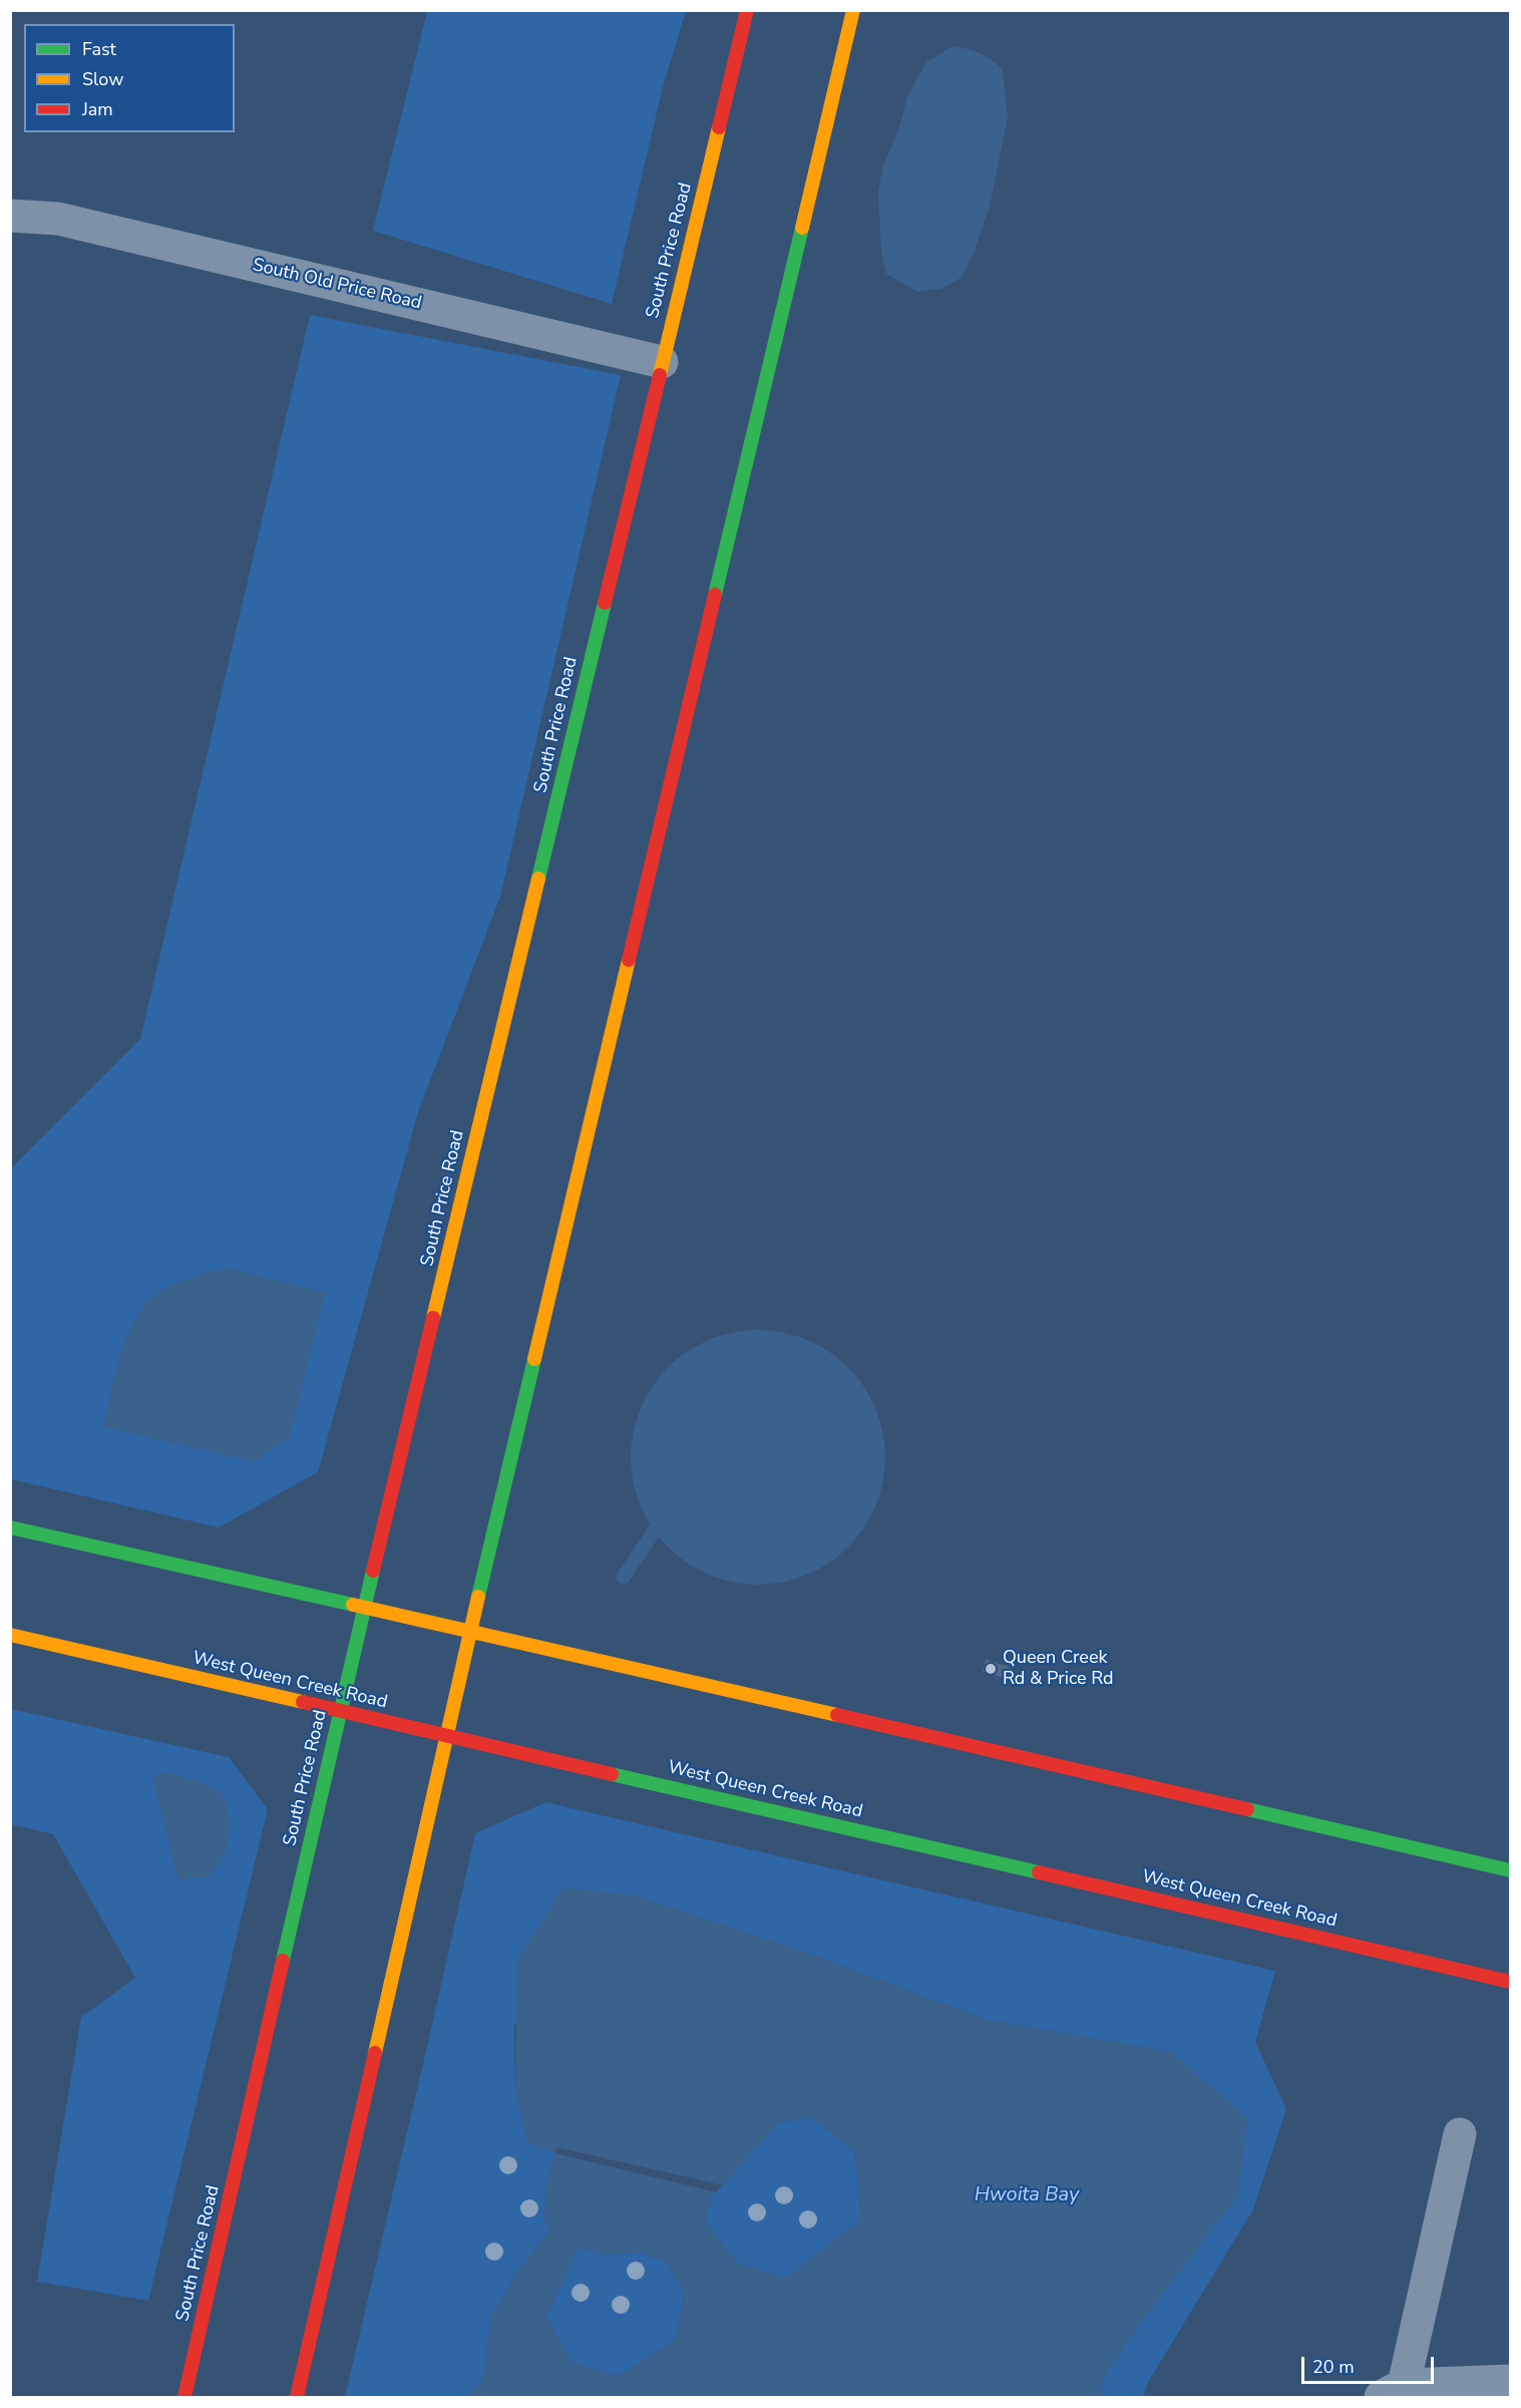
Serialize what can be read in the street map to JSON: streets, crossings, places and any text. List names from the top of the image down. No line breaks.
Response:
{"streets":{"main road":["South Price Road","West Queen Creek Road"],"street":["South Old Price Road"]},"crossings":[["South Price Road","South Old Price Road"],["South Price Road","West Queen Creek Road"]],"water":["Hwoita Bay"],"places":["Queen Creek Rd & Price Rd"],"legend":["Fast","Slow","Jam"],"scale_bar":"20 m"}
